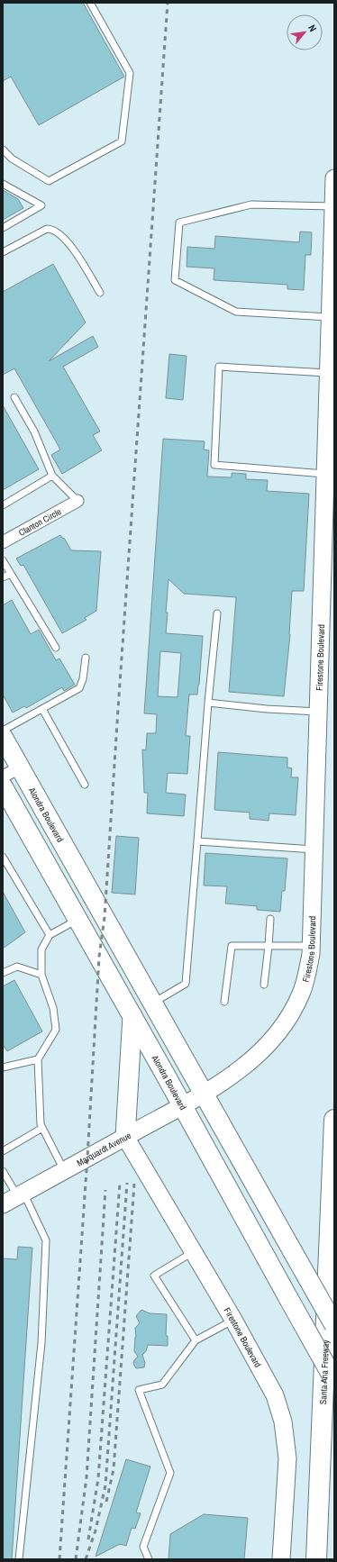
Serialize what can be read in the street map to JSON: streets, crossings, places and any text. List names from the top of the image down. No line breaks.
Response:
{"streets":{"highway":["Santa Ana Freeway"],"main road":["Alondra Boulevard"],"street":["Clanton Circle","Firestone Boulevard","Marquardt Avenue"]},"crossings":[["Firestone Boulevard","Alondra Boulevard"],["Firestone Boulevard","Marquardt Avenue"],["Alondra Boulevard","Marquardt Avenue"]],"north":"top right"}
